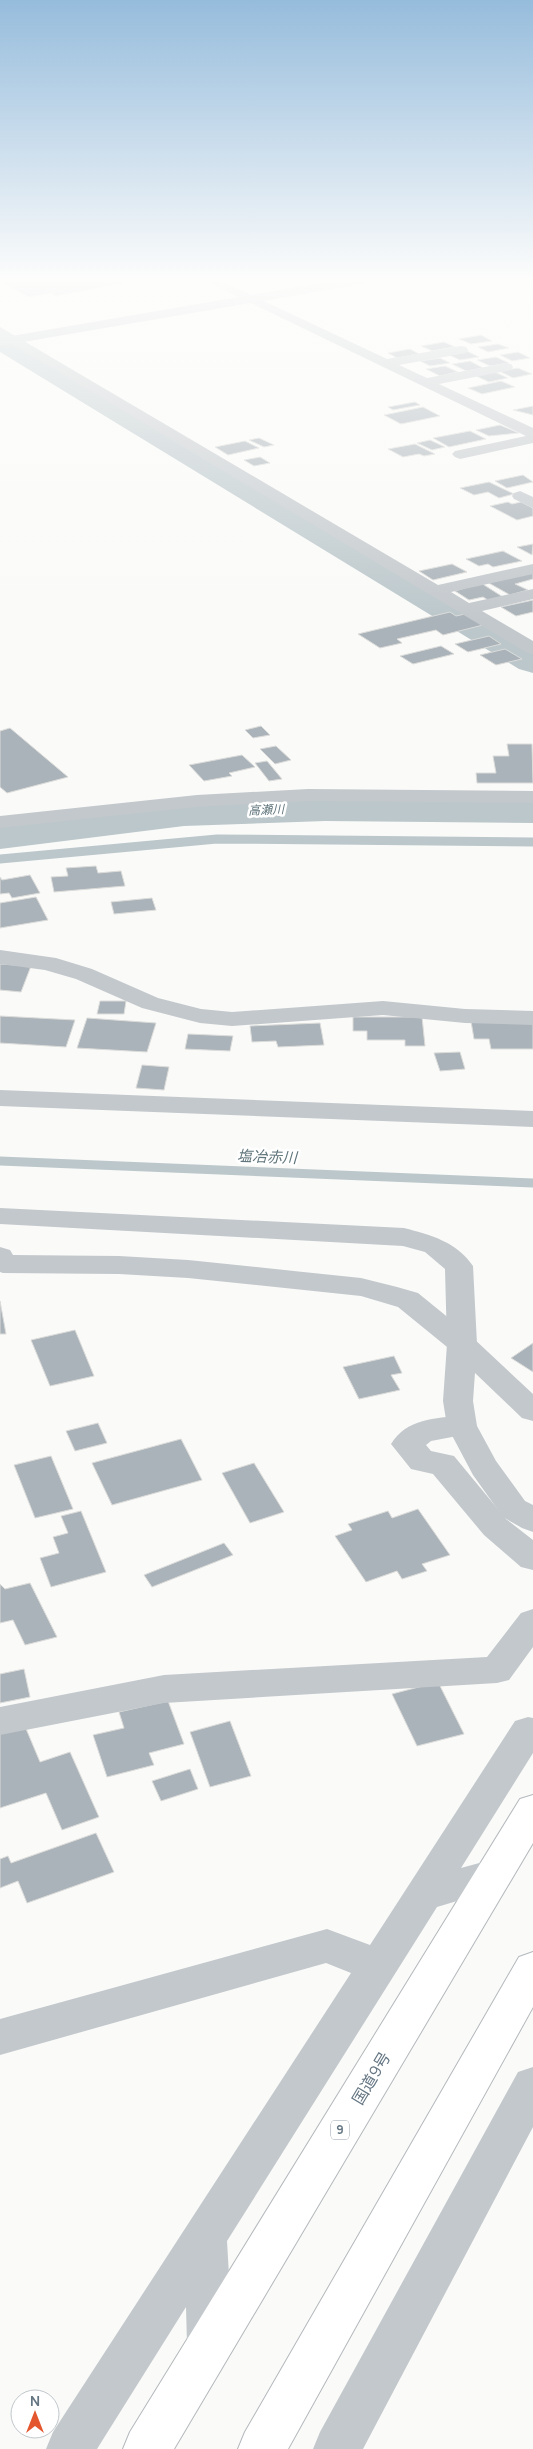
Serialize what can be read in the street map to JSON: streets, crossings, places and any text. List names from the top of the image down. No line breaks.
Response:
{"streets":{"highway":["国道9号","9"]},"water":["高瀬川","塩冶赤川"],"north":"top"}
